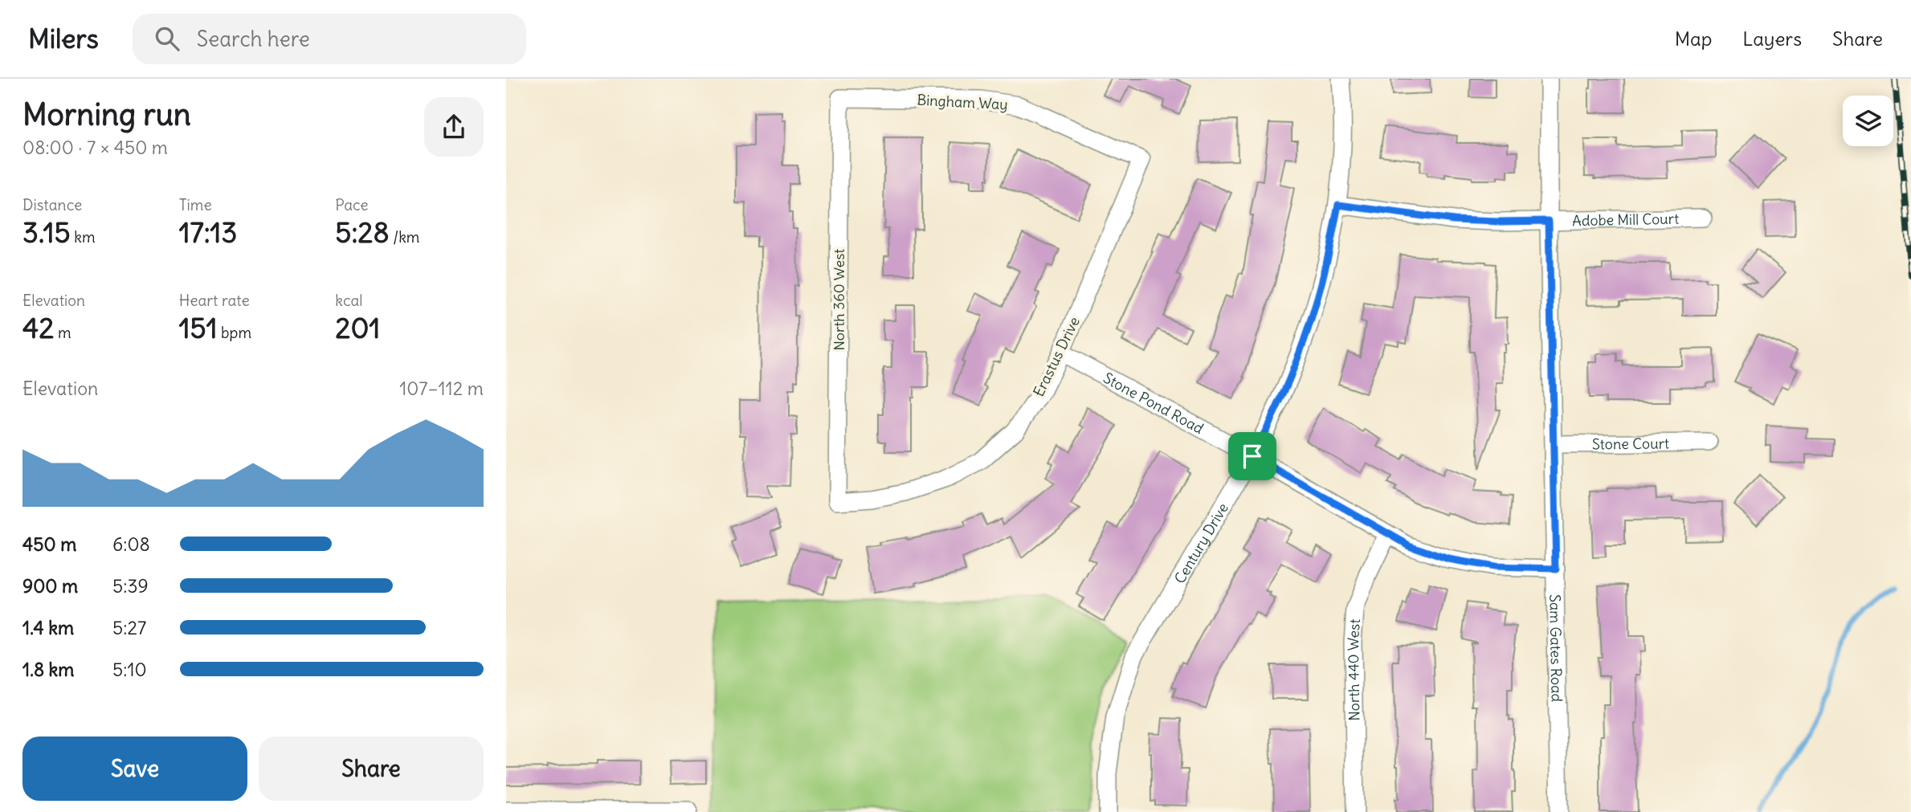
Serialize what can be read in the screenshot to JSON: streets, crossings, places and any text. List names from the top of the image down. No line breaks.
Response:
{"streets":{"street":["Bingham Way","Adobe Mill Court","North 360 West","Erastus Drive","Stone Pond Road","Stone Court","Century Drive","Sam Gates Road","North 440 West"]},"crossings":[["Bingham Way","North 360 West"],["Bingham Way","Erastus Drive"],["Adobe Mill Court","Century Drive"],["Adobe Mill Court","Sam Gates Road"],["North 360 West","Erastus Drive"],["Erastus Drive","Stone Pond Road"],["Stone Pond Road","Century Drive"],["Stone Pond Road","Sam Gates Road"],["Stone Pond Road","North 440 West"],["Stone Court","Sam Gates Road"]],"page":{"header":"Milers","search":"Search here","nav":["Map","Layers","Share"],"heading":["Morning run","08:00 · 7 × 450 m"],"stats":[["Distance","3.15 km"],["Time","17:13"],["Pace","5:28 /km"],["Elevation","42 m"],["Heart rate","151 bpm"],["kcal","201"]],"chart":["Elevation","107–112 m"],"list":[{"name":"450 m","note":"6:08"},{"name":"900 m","note":"5:39"},{"name":"1.4 km","note":"5:27"},{"name":"1.8 km","note":"5:10"}],"buttons":["Save","Share"]}}
